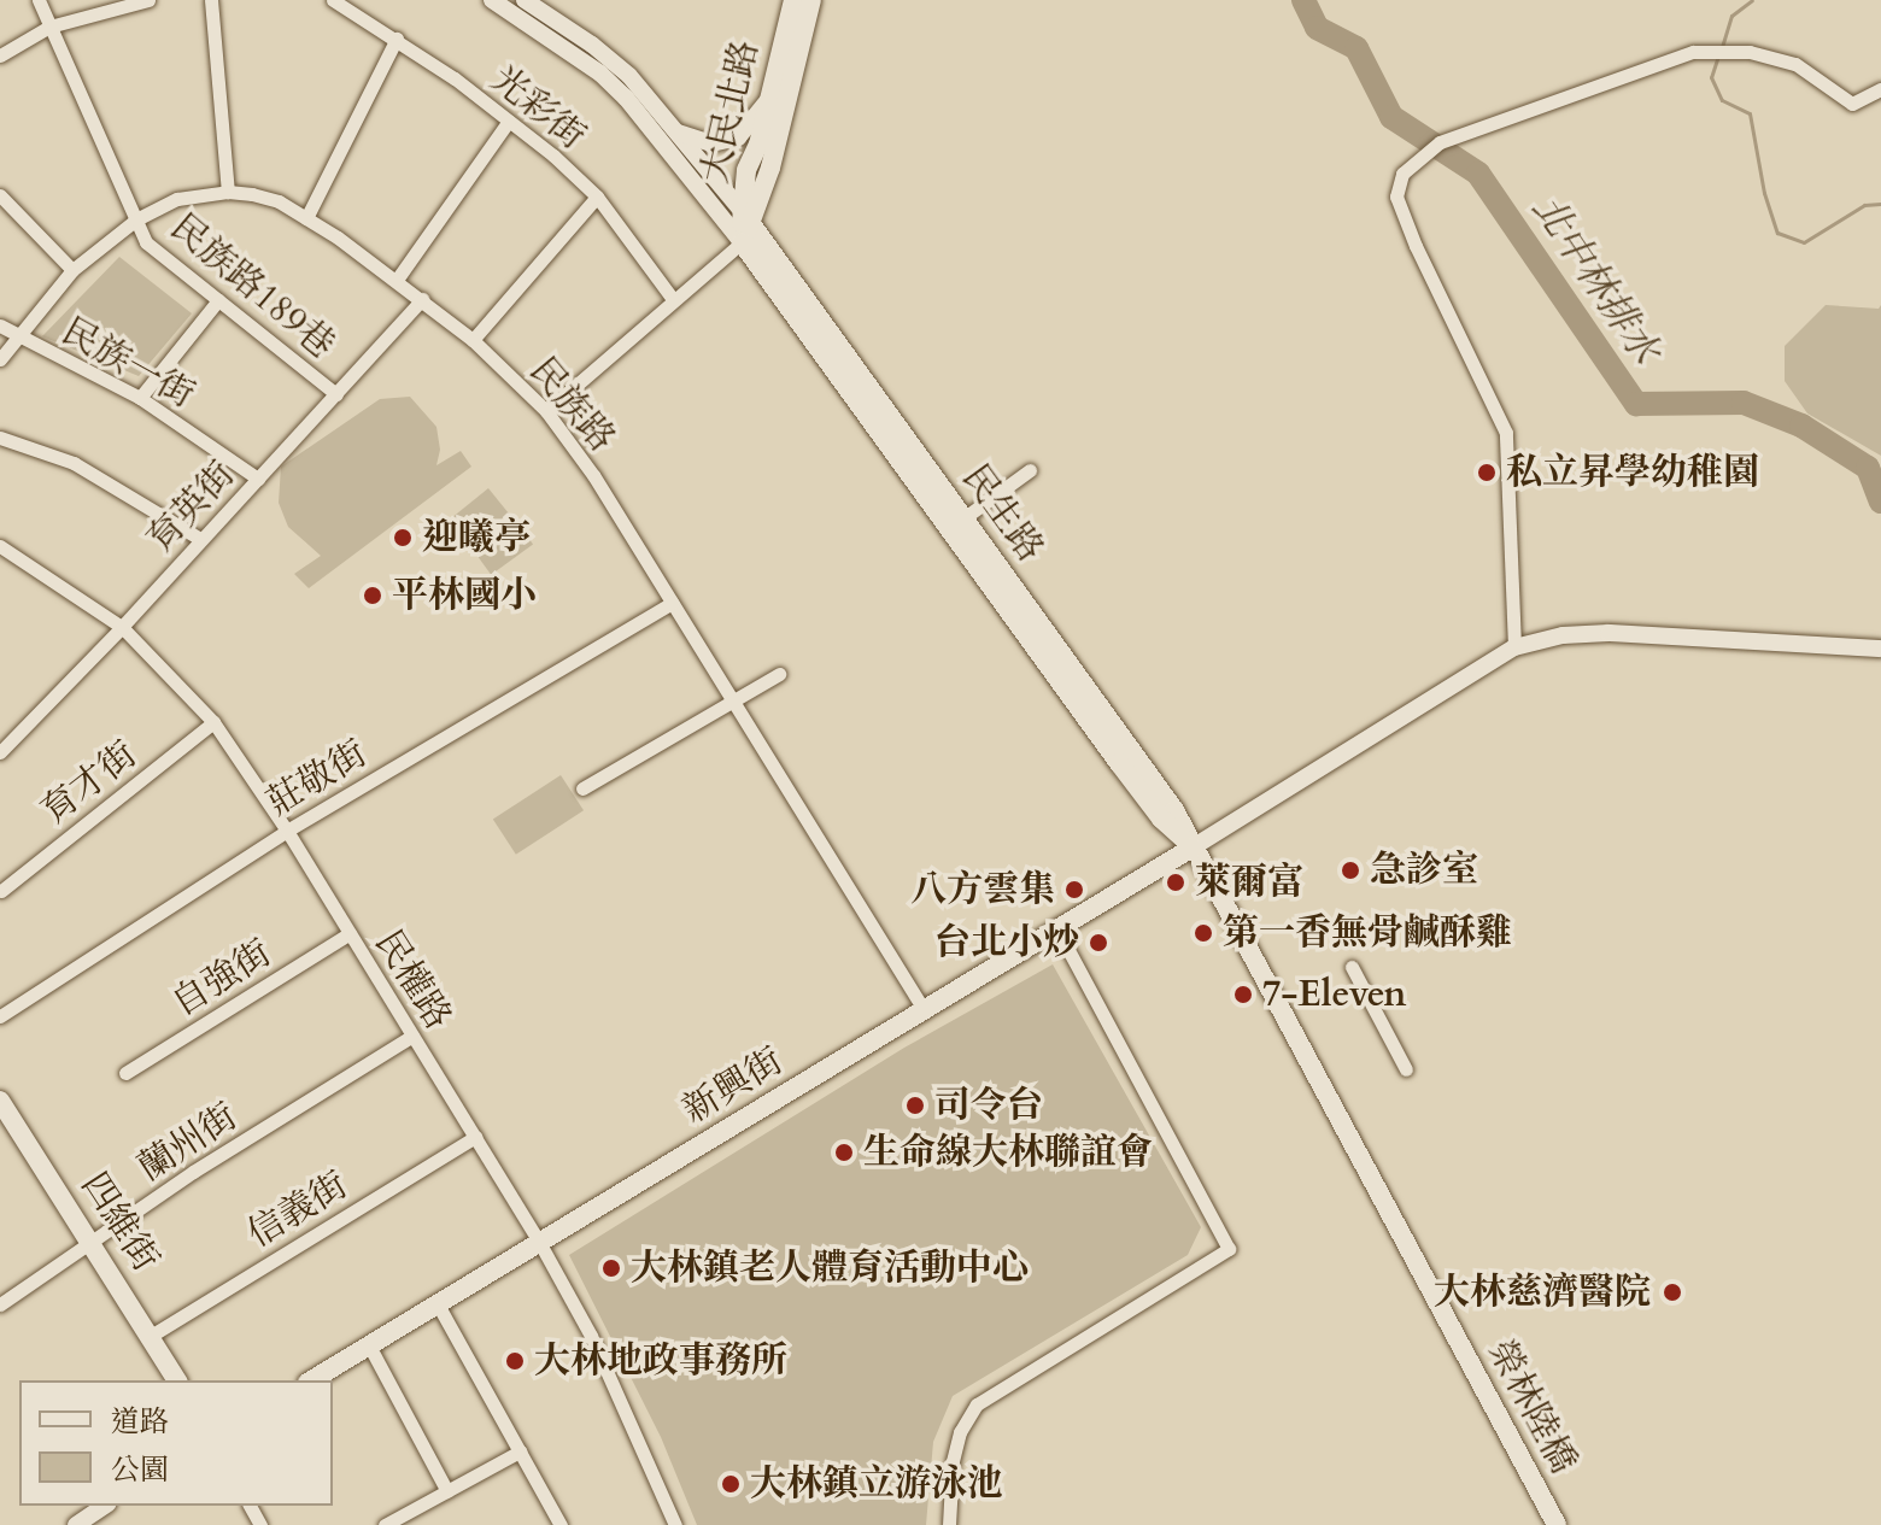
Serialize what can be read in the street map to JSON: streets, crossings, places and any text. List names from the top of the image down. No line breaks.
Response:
{"streets":{"main road":["大民北路","民生路","新興街","四維街","榮林陸橋"],"street":["光彩街","民族路189巷","民族一街","民族路","育英街","莊敬街","育才街","自強街","民權路","蘭州街","信義街"]},"crossings":[["大民北路","民生路"],["民族路189巷","民族路"],["民族路189巷","育英街"],["民族一街","民族路"],["民族一街","育英街"],["民族路","育英街"],["民族路","莊敬街"],["民族路","新興街"],["育英街","民權路"],["民生路","新興街"],["民生路","榮林陸橋"],["莊敬街","民權路"],["育才街","民權路"],["自強街","民權路"],["民權路","新興街"],["民權路","蘭州街"],["民權路","信義街"],["蘭州街","四維街"],["信義街","四維街"]],"water":["北中林排水"],"places":["私立昇學幼稚園","迎曦亭","平林國小","急診室","萊爾富","八方雲集","第一香無骨鹹酥雞","台北小炒","7-Eleven","司令台","生命線大林聯誼會","大林鎮老人體育活動中心","大林慈濟醫院","大林地政事務所","大林鎮立游泳池"],"legend":["道路","公園"]}
